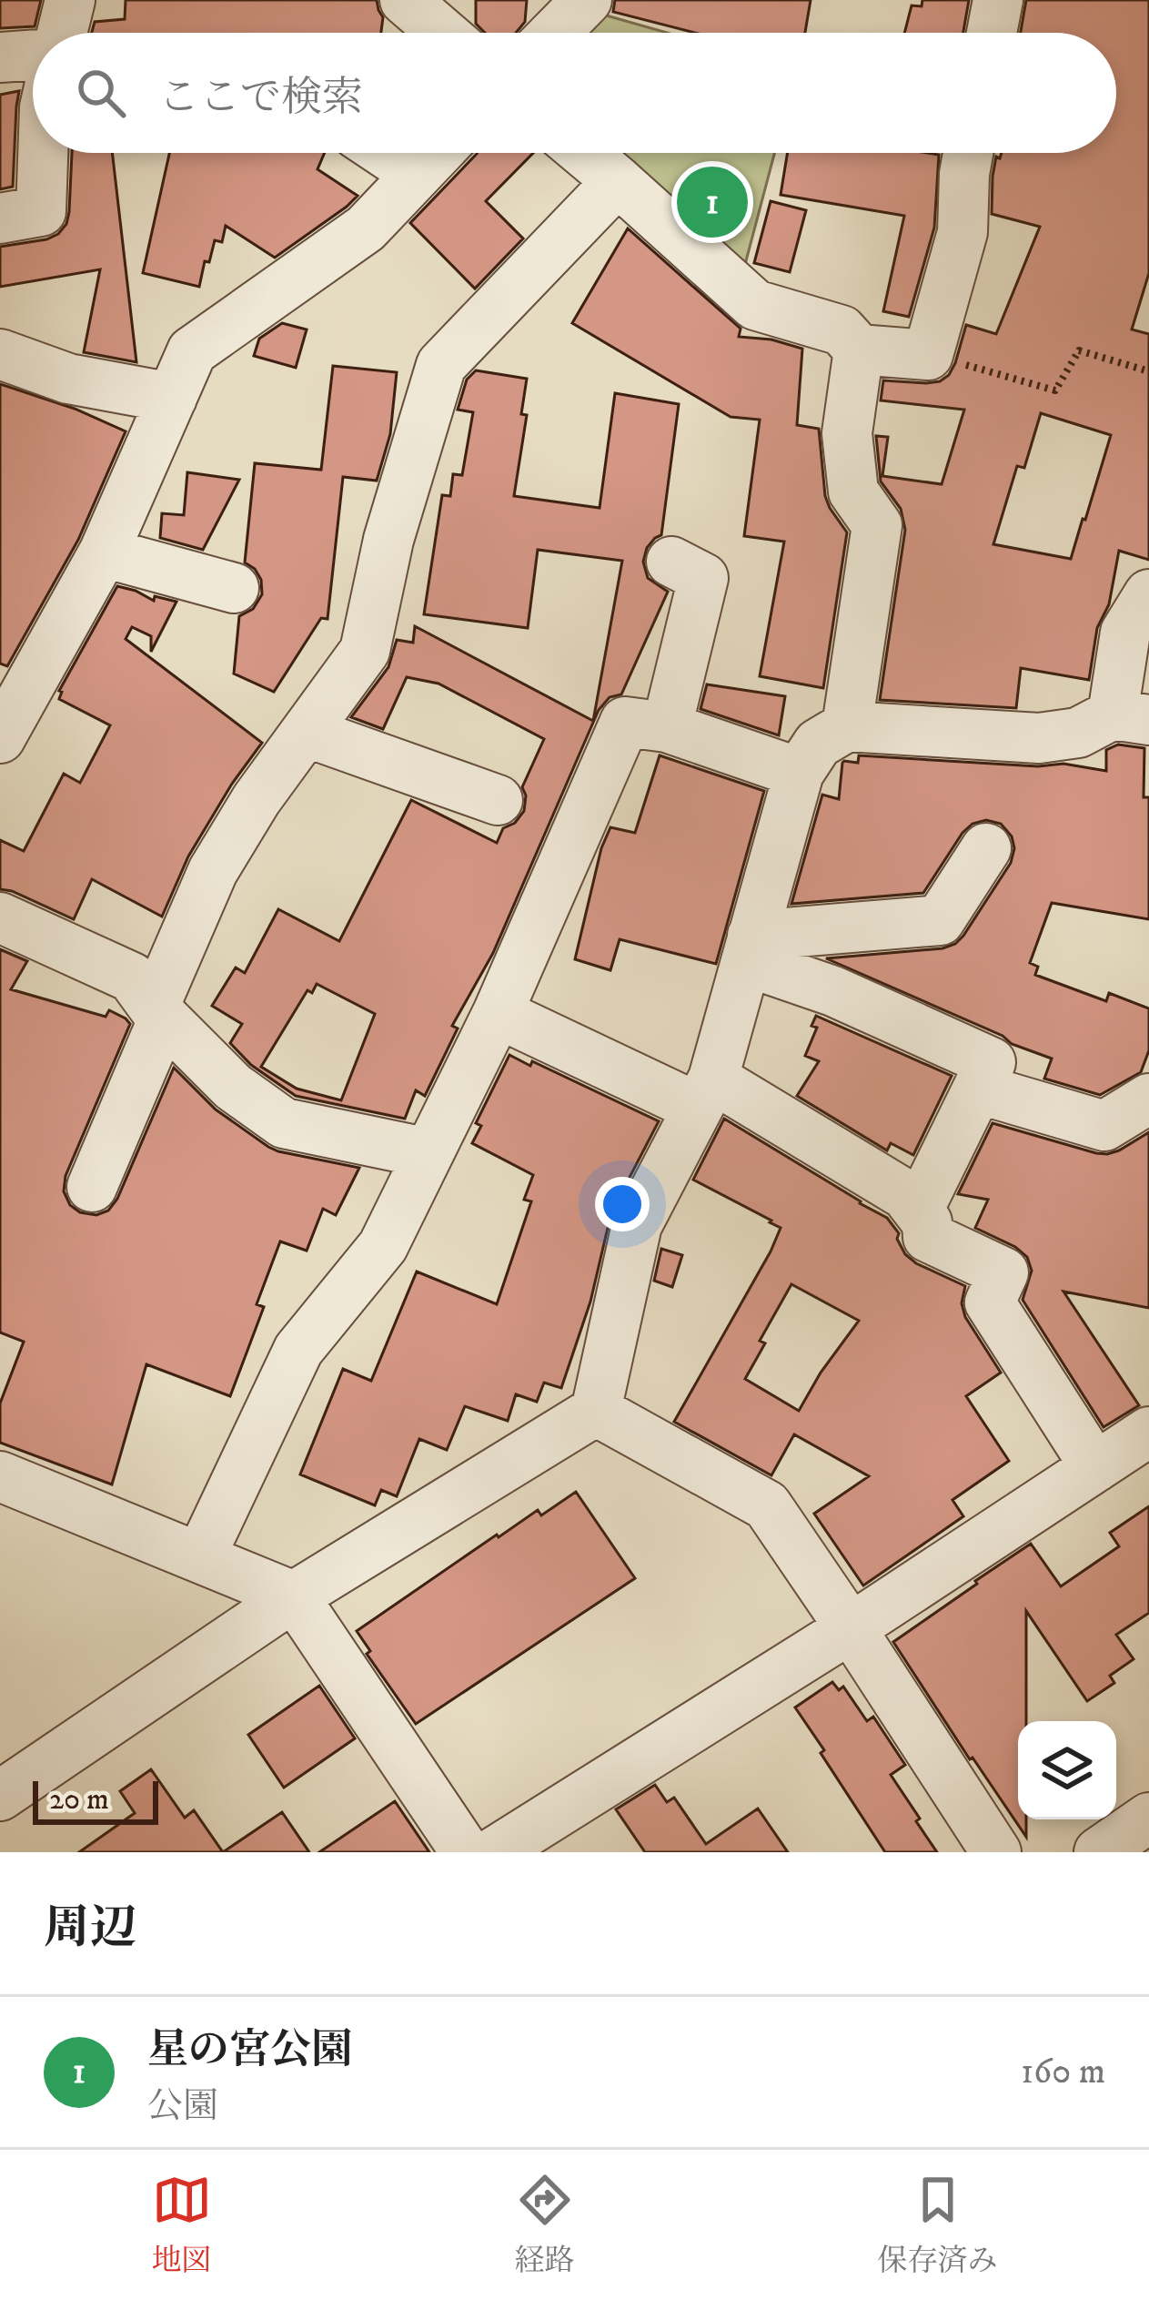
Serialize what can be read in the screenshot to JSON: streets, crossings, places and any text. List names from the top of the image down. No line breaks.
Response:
{"scale_bar":"20 m","page":{"search":"ここで検索","pins":"1","scale":"20 m","heading":"周辺","list":[{"mark":"1","name":"星の宮公園","note":"公園","value":"160 m"}],"nav":["地図","経路","保存済み"]}}
